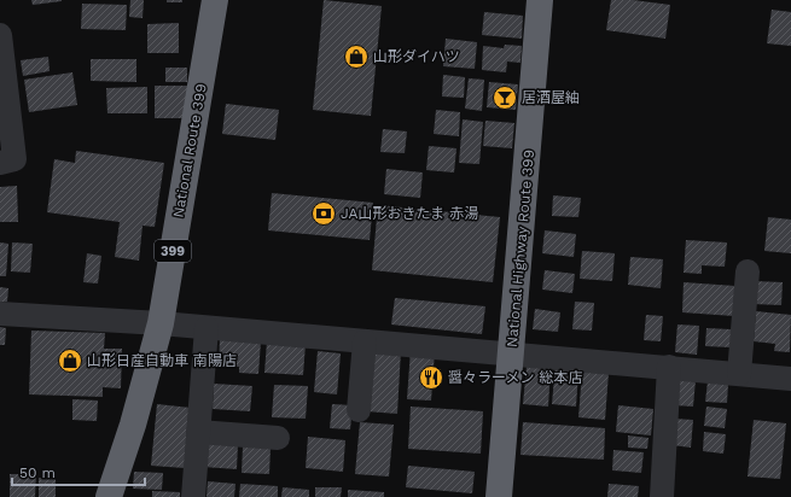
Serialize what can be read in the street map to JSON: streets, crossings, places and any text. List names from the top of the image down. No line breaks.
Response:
{"streets":{"highway":["National Route 399","National Highway Route 399","399"]},"places":{"shop":["山形ダイハツ","山形日産自動車 南陽店"],"bar":["居酒屋紬"],"bank":["JA山形おきたま 赤湯"],"restaurant":["醤々ラーメン 総本店"]},"scale_bar":"50 m"}
